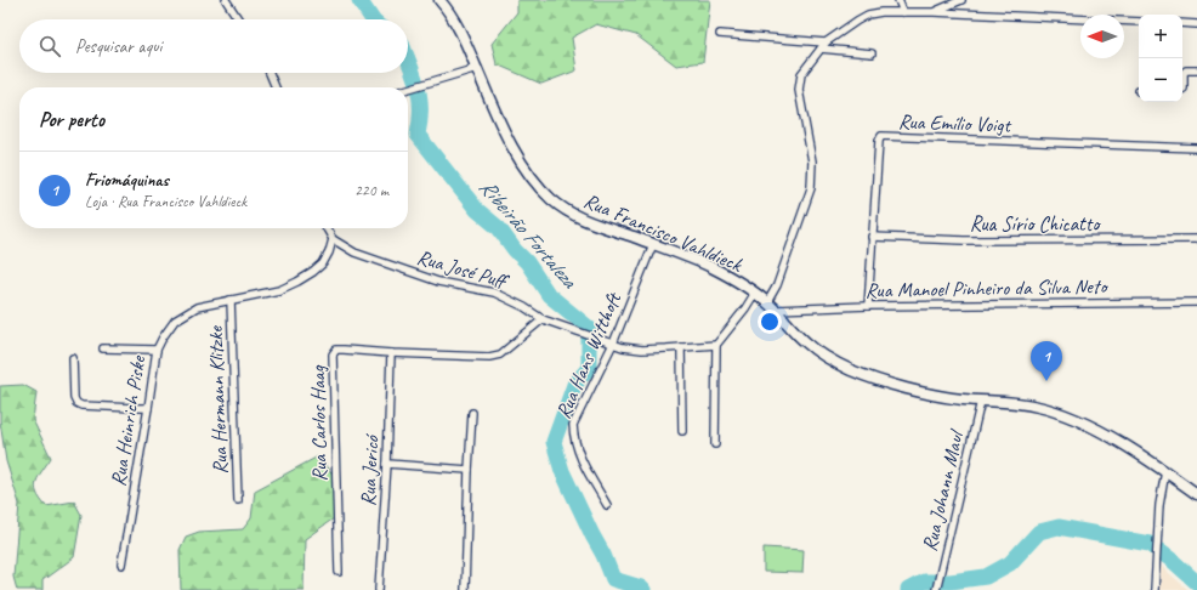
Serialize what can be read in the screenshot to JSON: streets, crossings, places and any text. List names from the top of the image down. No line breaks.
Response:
{"streets":{"main road":["Rua Francisco Vahldieck"],"street":["Rua Emílio Voigt","Rua Sírio Chicatto","Rua José Puff","Rua Manoel Pinheiro da Silva Neto","Rua Hans Witthoft","Rua Hermann Klitzke","Rua Heinrich Piske","Rua Carlos Haag","Rua Jericó","Rua Johann Maul"]},"crossings":[["Rua Emílio Voigt","Rua Sírio Chicatto"],["Rua Emílio Voigt","Rua Manoel Pinheiro da Silva Neto"],["Rua Francisco Vahldieck","Rua Manoel Pinheiro da Silva Neto"],["Rua Francisco Vahldieck","Rua Hans Witthoft"],["Rua Francisco Vahldieck","Rua Johann Maul"],["Rua José Puff","Rua Hans Witthoft"],["Rua José Puff","Rua Heinrich Piske"],["Rua José Puff","Rua Carlos Haag"],["Rua Hermann Klitzke","Rua Heinrich Piske"],["Rua Carlos Haag","Rua Jericó"]],"water":["Ribeirão Fortaleza"],"north":"left","page":{"map_buttons":["+","−"],"search":"Pesquisar aqui","heading":"Por perto","list":[{"mark":"1","name":"Friomáquinas","note":"Loja · Rua Francisco Vahldieck","value":"220 m"}],"pins":"1"}}
